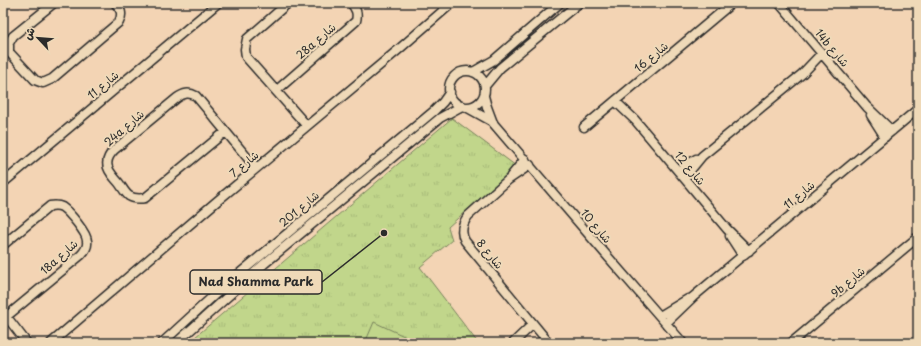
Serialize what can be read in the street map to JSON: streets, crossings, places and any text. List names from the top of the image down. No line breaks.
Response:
{"streets":{"street":["28a شارع","14b شارع","شارع 16","شارع 11","24a شارع","شارع 7","شارع 12","شارع 201","شارع 10","شارع 8","18a شارع","9b شارع"]},"crossings":[["14b شارع","شارع 11"],["شارع 16","شارع 12"],["شارع 11","شارع 12"],["شارع 11","شارع 10"],["24a شارع","شارع 7"],["شارع 201","شارع 10"],["شارع 10","شارع 8"]],"places":["Nad Shamma Park"],"north":"top left"}
